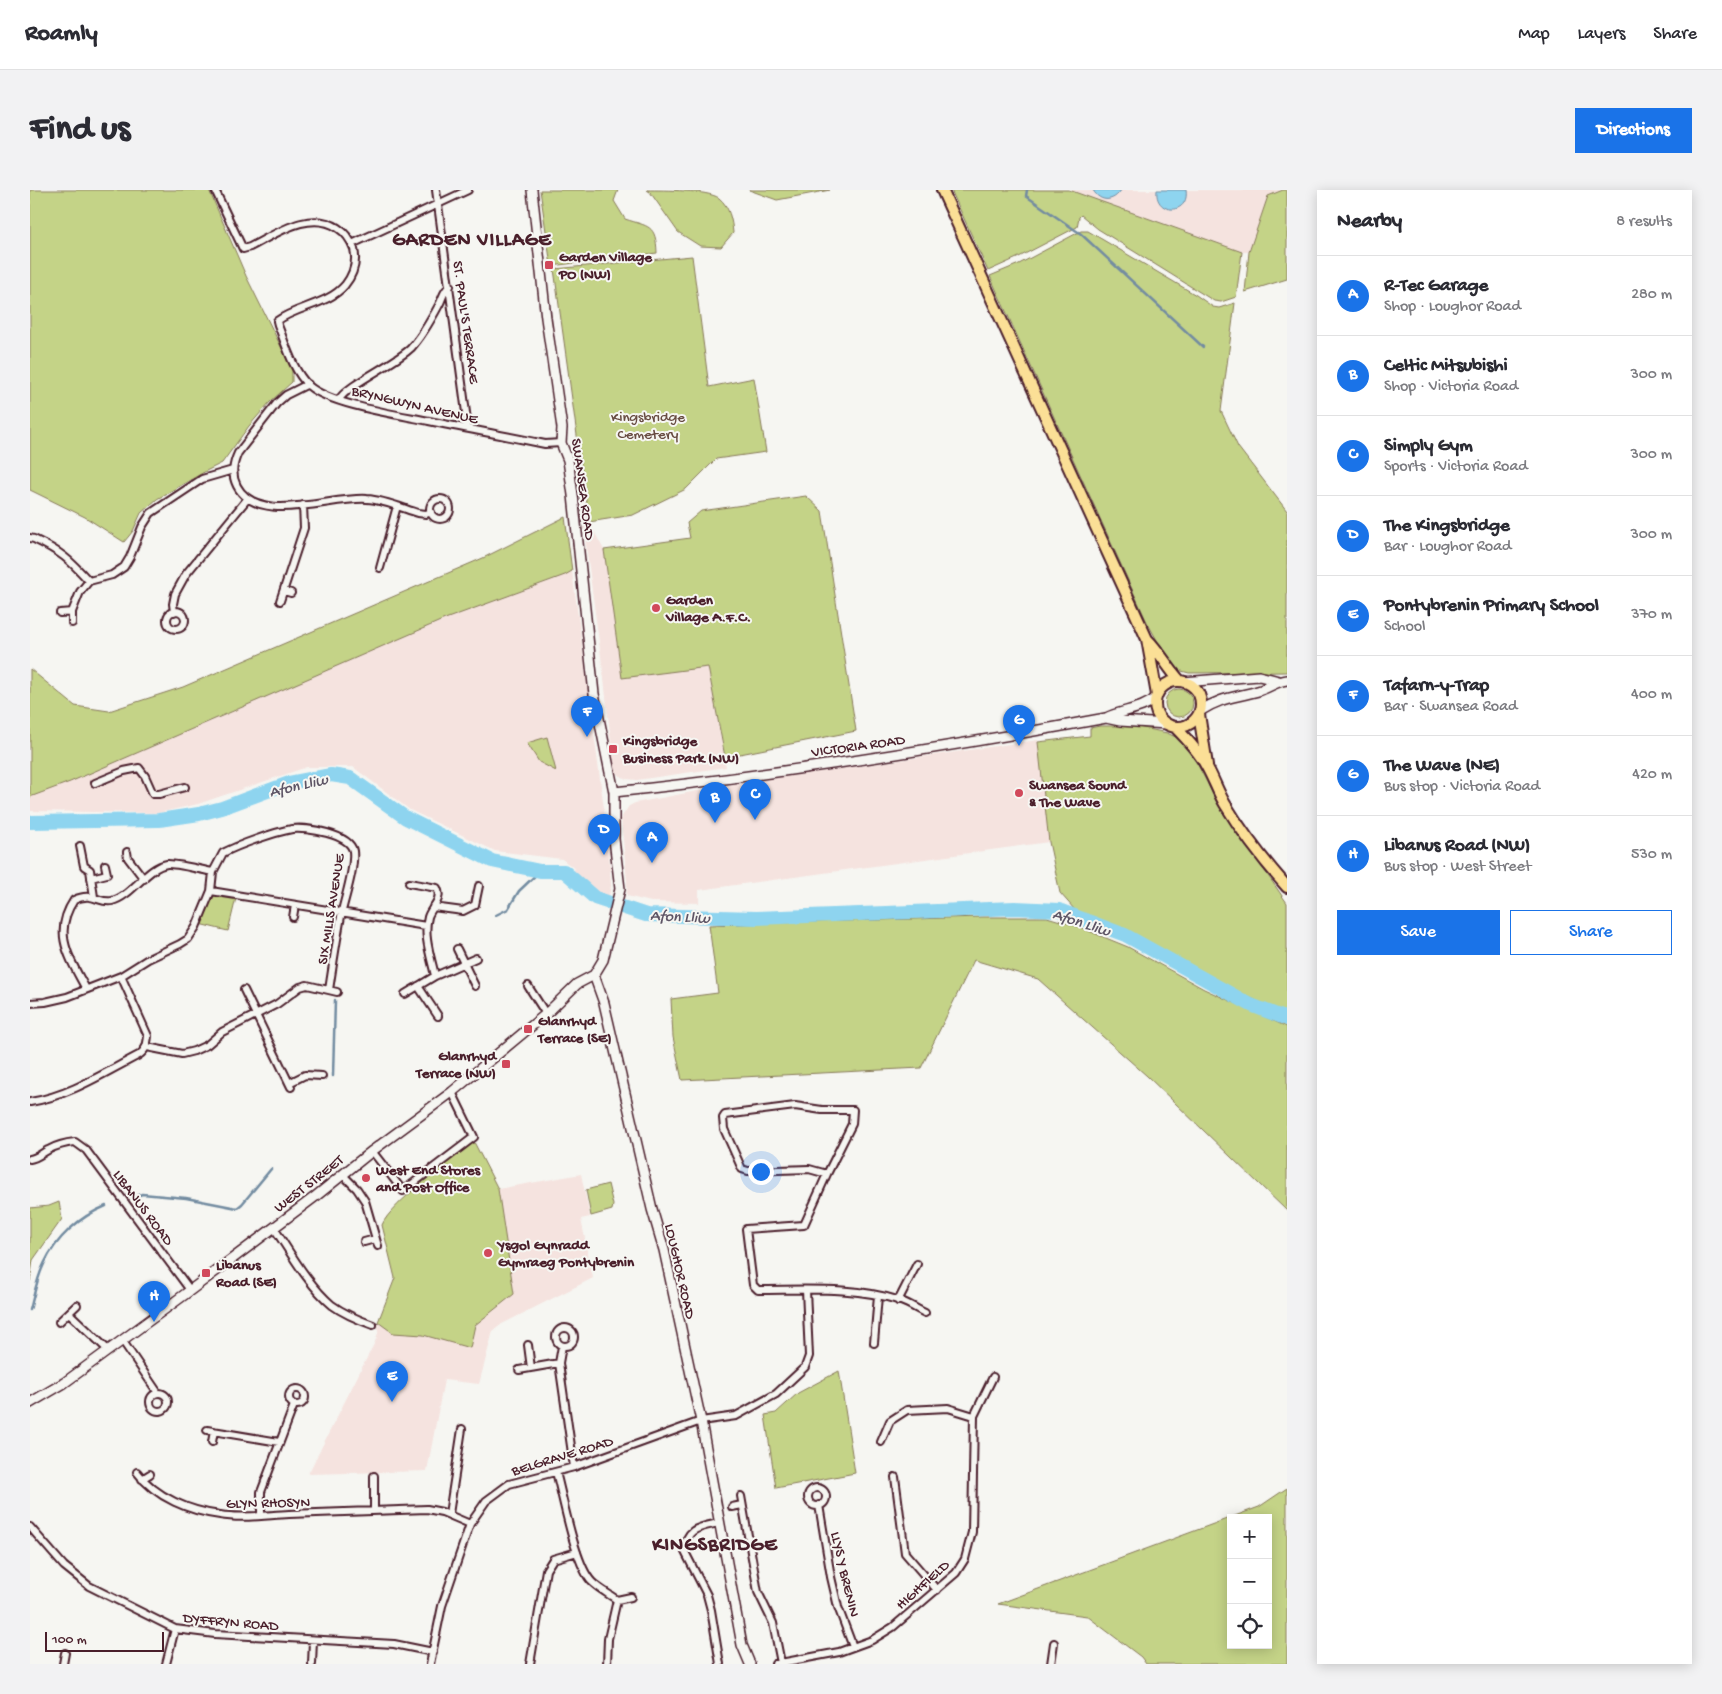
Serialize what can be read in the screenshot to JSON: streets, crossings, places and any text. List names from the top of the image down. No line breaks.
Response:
{"streets":{"main road":["SWANSEA ROAD","VICTORIA ROAD","WEST STREET","LOUGHOR ROAD"],"street":["ST. PAUL'S TERRACE","BRYNGWYN AVENUE","SIX MILLS AVENUE","LIBANUS ROAD","BELGRAVE ROAD","GLYN RHOSYN","LLYS Y BRENIN","HIGHFIELD","DYFFRYN ROAD"]},"crossings":[["ST. PAUL'S TERRACE","BRYNGWYN AVENUE"],["BRYNGWYN AVENUE","SWANSEA ROAD"],["SWANSEA ROAD","VICTORIA ROAD"],["SWANSEA ROAD","WEST STREET"],["SWANSEA ROAD","LOUGHOR ROAD"],["WEST STREET","LIBANUS ROAD"],["WEST STREET","LOUGHOR ROAD"],["LOUGHOR ROAD","BELGRAVE ROAD"],["BELGRAVE ROAD","GLYN RHOSYN"],["BELGRAVE ROAD","DYFFRYN ROAD"],["LLYS Y BRENIN","HIGHFIELD"]],"districts":["GARDEN VILLAGE","KINGSBRIDGE"],"water":["Afon Lliw"],"parks":["Kingsbridge Cemetery"],"places":{"transit":["Garden Village PO (NW)","Kingsbridge Business Park (NW)","Glanrhyd Terrace (SE)","Glanrhyd Terrace (NW)","Libanus Road (SE)"],"other":["Garden Village A.F.C.","Swansea Sound & The Wave","West End Stores and Post Office","Ysgol Gynradd Gymraeg Pontybrenin"]},"scale_bar":"100 m","page":{"header":"Roamly","nav":["Map","Layers","Share"],"buttons":["Directions",["Save","Share"]],"title":"Find us","heading":["Nearby","8 results"],"list":[{"mark":"A","name":"R-Tec Garage","note":"Shop · Loughor Road","value":"280 m"},{"mark":"B","name":"Celtic Mitsubishi","note":"Shop · Victoria Road","value":"300 m"},{"mark":"C","name":"Simply Gym","note":"Sports · Victoria Road","value":"300 m"},{"mark":"D","name":"The Kingsbridge","note":"Bar · Loughor Road","value":"300 m"},{"mark":"E","name":"Pontybrenin Primary School","note":"School","value":"370 m"},{"mark":"F","name":"Tafarn-y-Trap","note":"Bar · Swansea Road","value":"400 m"},{"mark":"G","name":"The Wave (NE)","note":"Bus stop · Victoria Road","value":"420 m"},{"mark":"H","name":"Libanus Road (NW)","note":"Bus stop · West Street","value":"530 m"}],"pins":["F","G","C","B","D","A","H","E"],"map_buttons":["+","−"],"scale":"100 m"}}
